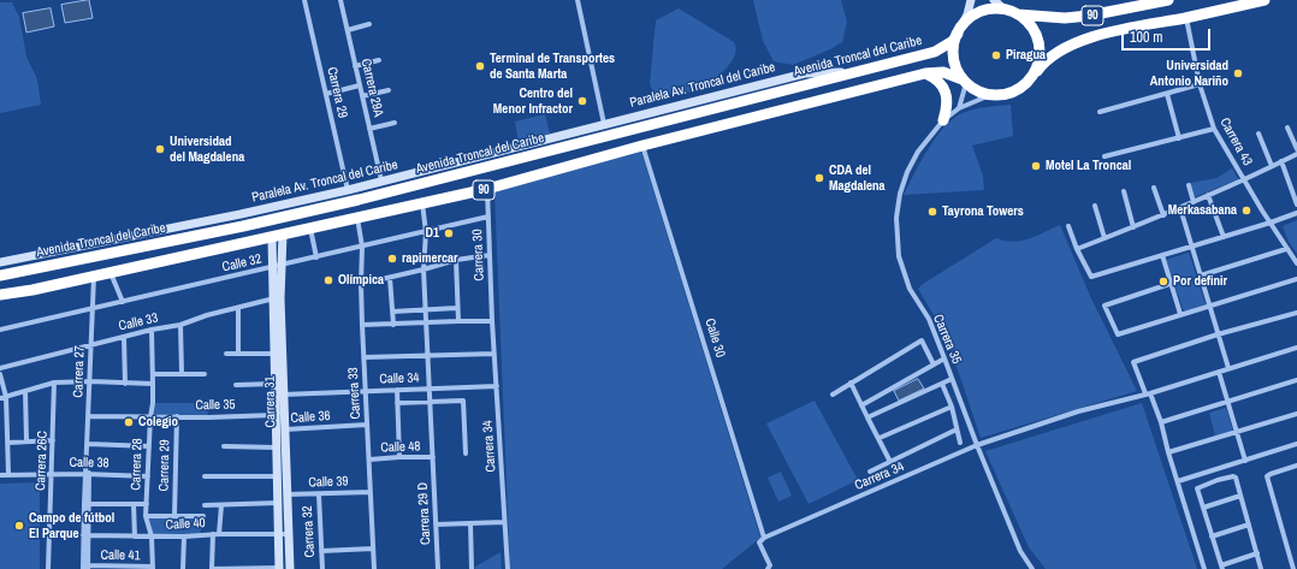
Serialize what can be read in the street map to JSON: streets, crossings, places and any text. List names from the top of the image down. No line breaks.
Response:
{"streets":{"highway":["90","Avenida Troncal del Caribe"],"street":["Paralela Av. Troncal del Caribe","Carrera 29A","Carrera 29","Carrera 43","Carrera 30","Calle 32","Calle 33","Calle 30","Carrera 35","Carrera 27","Calle 34","Carrera 33","Carrera 31","Calle 35","Calle 36","Carrera 34","Calle 48","Carrera 26C","Calle 38","Carrera 28","Calle 39","Carrera 29 D","Calle 40","Carrera 32","Calle 41"]},"crossings":[["90","Avenida Troncal del Caribe"],["90","Carrera 43"],["90","Carrera 30"],["90","Calle 30"],["90","Carrera 27"],["90","Carrera 33"],["90","Carrera 31"],["90","Carrera 29 D"],["Avenida Troncal del Caribe","Paralela Av. Troncal del Caribe"],["Paralela Av. Troncal del Caribe","Carrera 29A"],["Paralela Av. Troncal del Caribe","Carrera 29"],["Carrera 29","Calle 35"],["Carrera 30","Calle 32"],["Carrera 30","Carrera 34"],["Calle 32","Carrera 27"],["Calle 32","Carrera 33"],["Calle 32","Carrera 31"],["Calle 32","Carrera 29 D"],["Calle 33","Carrera 27"],["Calle 33","Carrera 31"],["Calle 33","Carrera 28"],["Calle 30","Carrera 34"],["Carrera 35","Carrera 34"],["Carrera 27","Calle 35"],["Carrera 27","Calle 38"],["Carrera 27","Calle 40"],["Carrera 27","Calle 41"],["Calle 34","Carrera 33"],["Calle 34","Carrera 31"],["Calle 34","Carrera 34"],["Calle 34","Carrera 29 D"],["Carrera 33","Calle 36"],["Carrera 33","Calle 48"],["Carrera 33","Calle 39"],["Carrera 31","Calle 35"],["Carrera 31","Calle 36"],["Carrera 31","Calle 39"],["Carrera 31","Calle 40"],["Calle 35","Carrera 28"],["Calle 48","Carrera 29 D"],["Carrera 26C","Calle 38"],["Calle 38","Carrera 28"],["Carrera 28","Calle 40"],["Carrera 28","Calle 41"],["Calle 39","Carrera 32"]],"places":["Piragua","Terminal de Transportes de Santa Marta","Universidad Antonio Nariño","Centro del Menor Infractor","Universidad del Magdalena","Motel La Troncal","CDA del Magdalena","Merkasabana","Tayrona Towers","D1","rapimercar","Olímpica","Por definir","Colegio","Campo de fútbol El Parque"],"scale_bar":"100 m"}
